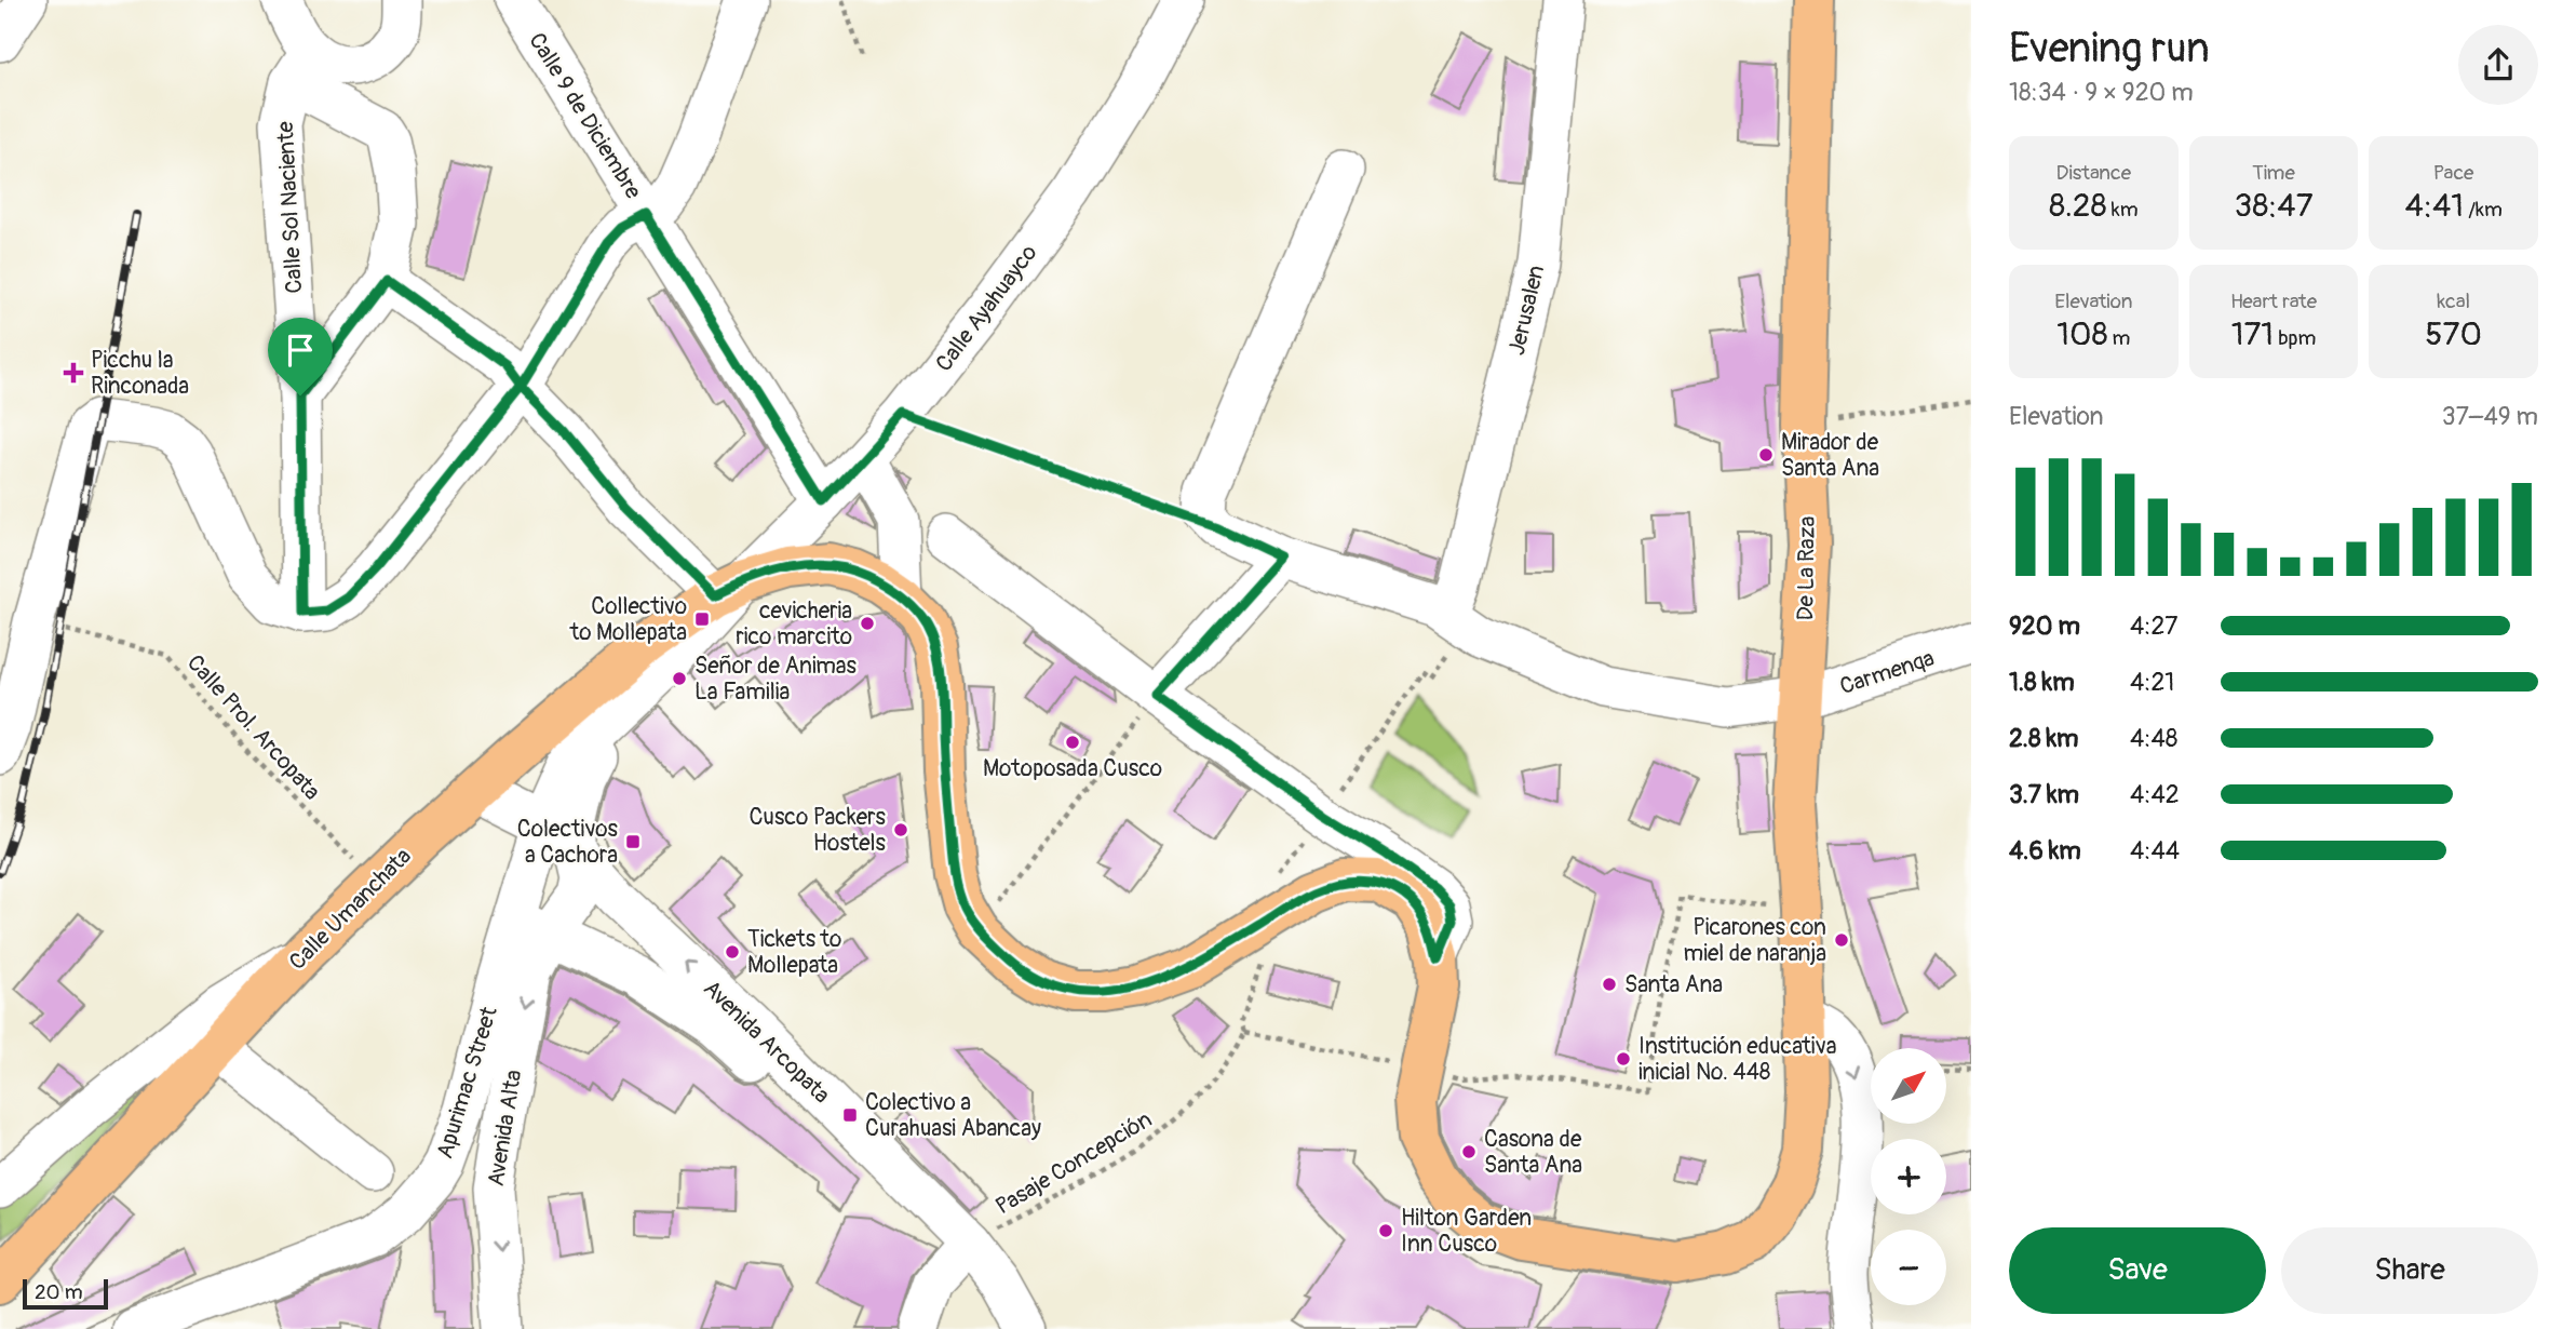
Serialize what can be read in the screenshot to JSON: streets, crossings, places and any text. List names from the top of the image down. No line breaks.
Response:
{"streets":{"main road":["De La Raza","Calle Umanchata"],"street":["Calle 9 de Diciembre","Calle Sol Naciente","Calle Ayahuayco","Jerusalen","Carmenqa","Avenida Arcopata","Apurimac Street","Avenida Alta"],"path":["Calle Prol. Arcopata","Pasaje Concepción"]},"crossings":[["Calle 9 de Diciembre","Calle Ayahuayco"],["Calle Ayahuayco","Calle Umanchata"],["Calle Ayahuayco","Apurimac Street"],["Jerusalen","Carmenqa"],["De La Raza","Carmenqa"],["De La Raza","Calle Umanchata"],["Calle Prol. Arcopata","Calle Umanchata"],["Calle Umanchata","Avenida Arcopata"],["Calle Umanchata","Apurimac Street"],["Avenida Arcopata","Apurimac Street"],["Avenida Arcopata","Avenida Alta"],["Avenida Arcopata","Pasaje Concepción"],["Apurimac Street","Avenida Alta"]],"one_way":["Avenida Alta"],"places":{"health":["Picchu la Rinconada"],"other":["Mirador de Santa Ana","cevicheria rico marcito","Señor de Animas La Familia","Motoposada Cusco","Cusco Packers Hostels","Picarones con miel de naranja","Tickets to Mollepata","Santa Ana","Institución educativa inicial No. 448","Casona de Santa Ana","Hilton Garden Inn Cusco"],"transit":["Collectivo to Mollepata","Colectivos a Cachora","Colectivo a Curahuasi Abancay"]},"scale_bar":"20 m","north":"top right","page":{"heading":["Evening run","18:34 · 9 × 920 m"],"stats":[["Distance","8.28 km"],["Time","38:47"],["Pace","4:41 /km"],["Elevation","108 m"],["Heart rate","171 bpm"],["kcal","570"]],"chart":["Elevation","37–49 m"],"list":[{"name":"920 m","note":"4:27"},{"name":"1.8 km","note":"4:21"},{"name":"2.8 km","note":"4:48"},{"name":"3.7 km","note":"4:42"},{"name":"4.6 km","note":"4:44"}],"map_buttons":["+","−"],"buttons":["Save","Share"],"scale":"20 m"}}
